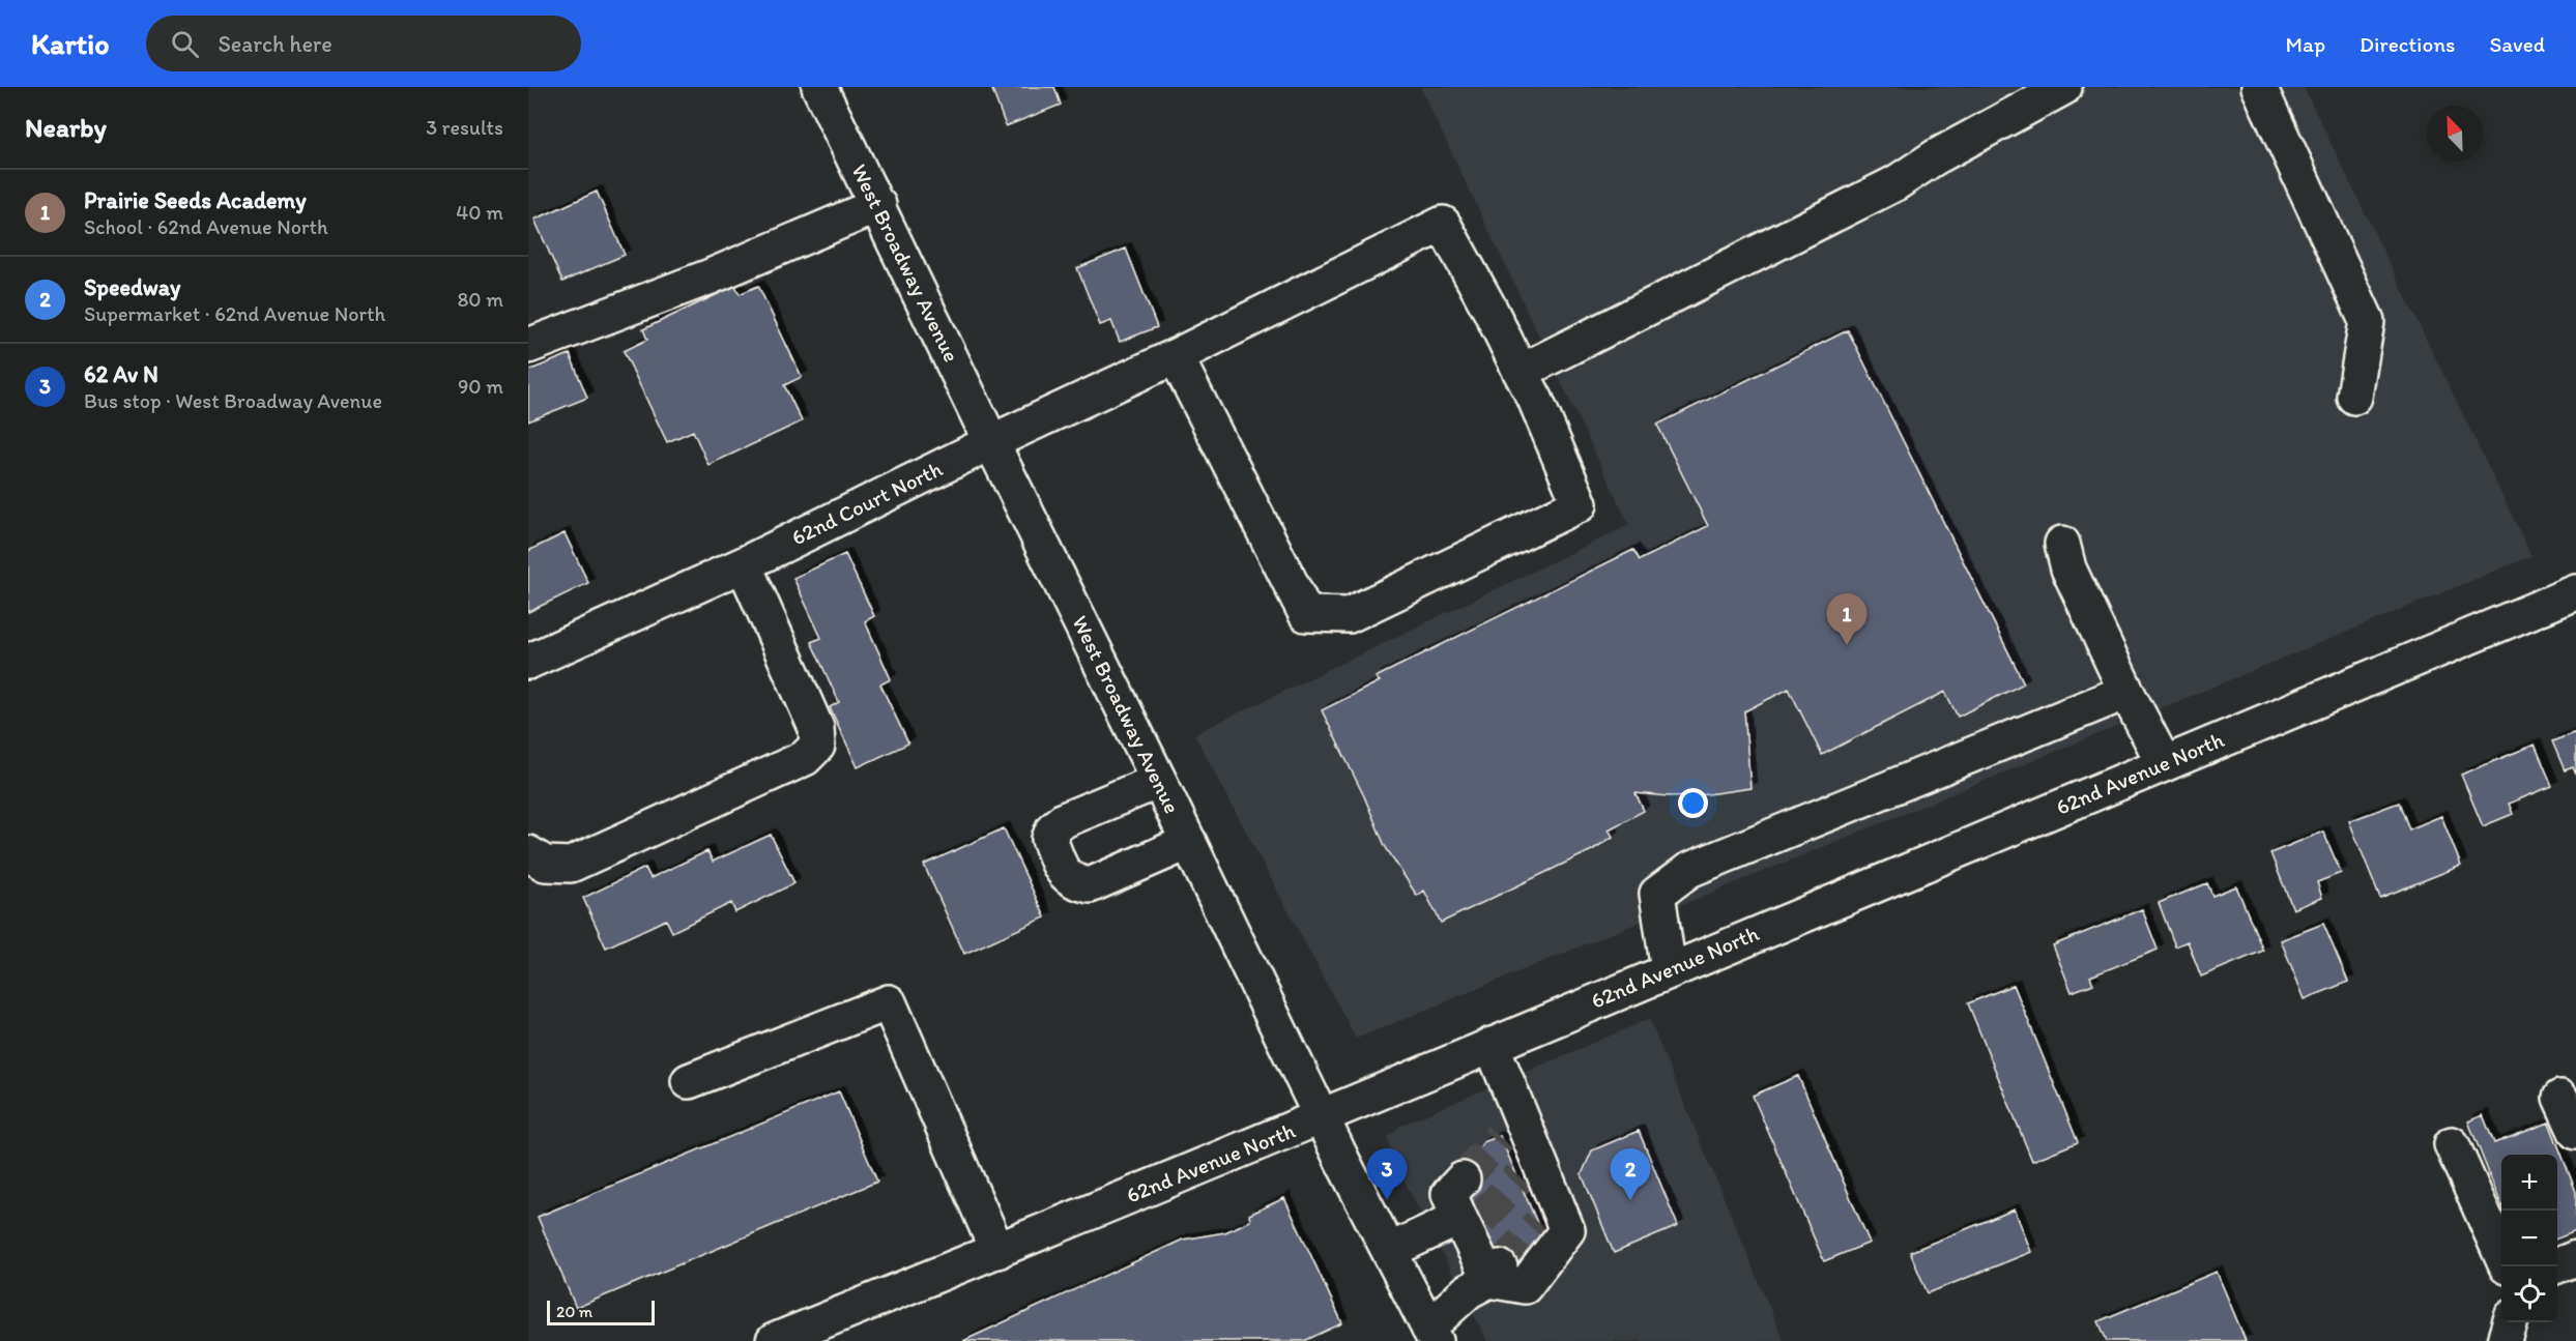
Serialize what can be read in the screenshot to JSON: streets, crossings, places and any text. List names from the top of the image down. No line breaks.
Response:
{"streets":{"street":["West Broadway Avenue","62nd Court North","62nd Avenue North"]},"crossings":[["West Broadway Avenue","62nd Court North"],["West Broadway Avenue","62nd Avenue North"]],"scale_bar":"20 m","north":"top left","page":{"header":"Kartio","search":"Search here","nav":["Map","Directions","Saved"],"heading":["Nearby","3 results"],"list":[{"mark":"1","name":"Prairie Seeds Academy","note":"School · 62nd Avenue North","value":"40 m"},{"mark":"2","name":"Speedway","note":"Supermarket · 62nd Avenue North","value":"80 m"},{"mark":"3","name":"62 Av N","note":"Bus stop · West Broadway Avenue","value":"90 m"}],"pins":["1","2","3"],"map_buttons":["+","−"],"scale":"20 m"}}
